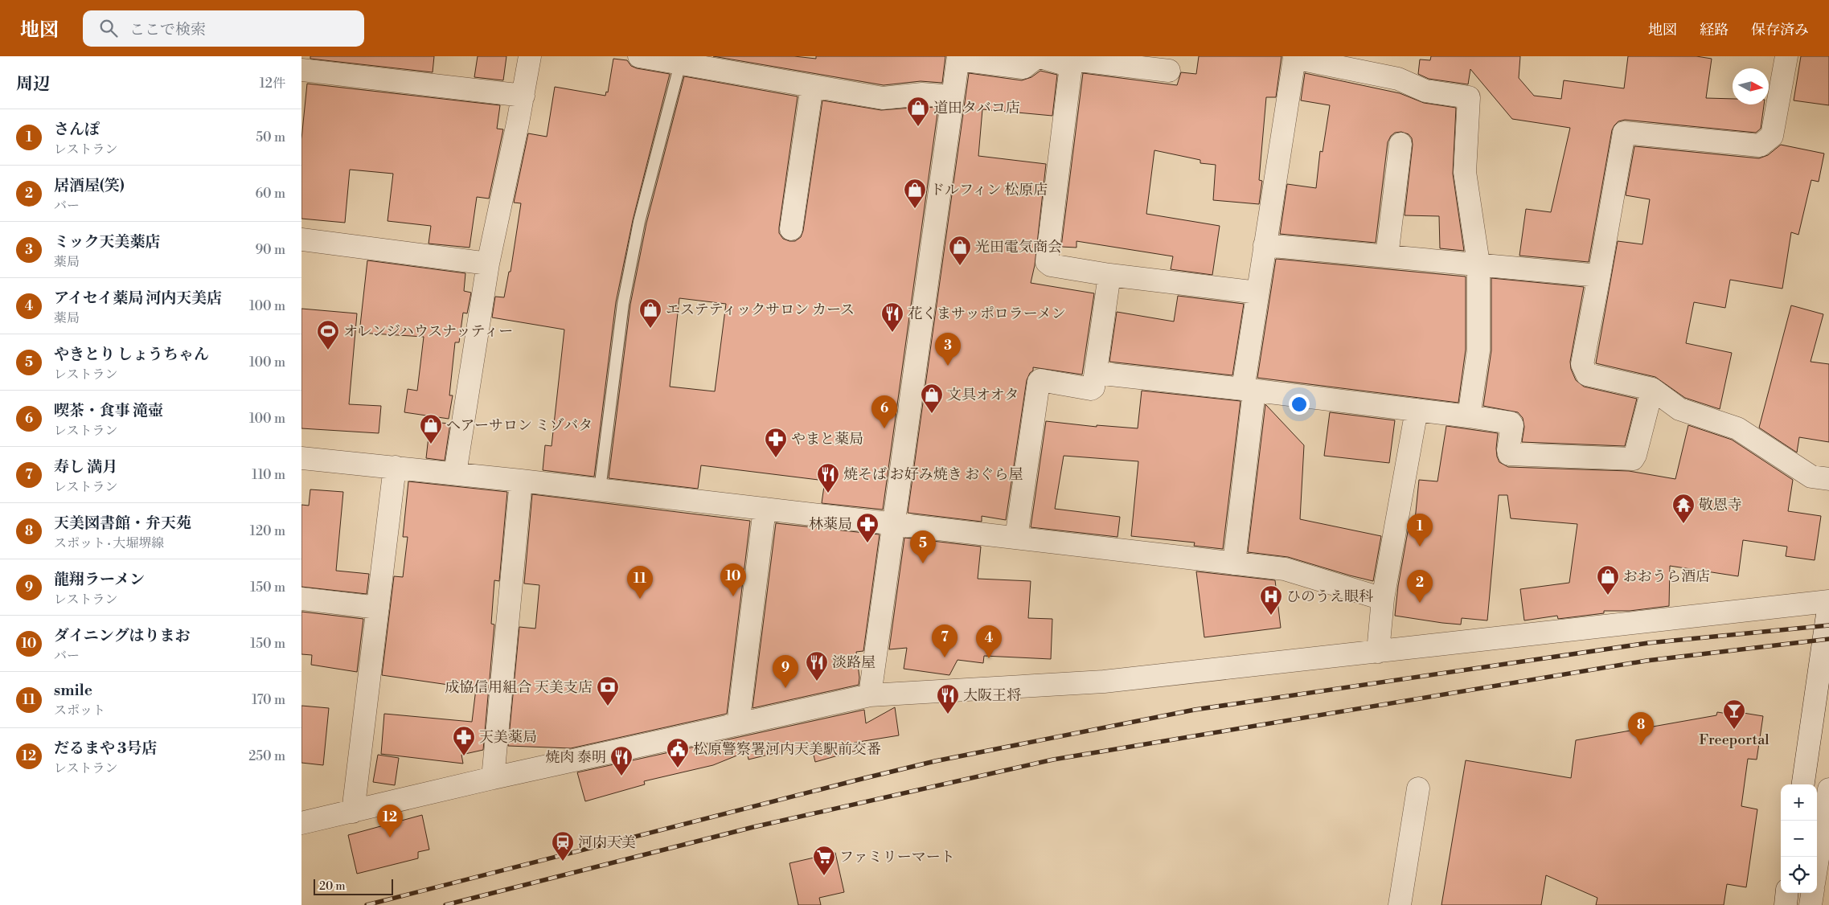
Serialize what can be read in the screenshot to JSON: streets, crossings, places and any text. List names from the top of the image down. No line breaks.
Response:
{"places":{"shop":["道田タバコ店","ドルフィン 松原店","光田電気商会","エステティックサロン カース","文具オオタ","ヘアーサロン ミゾバタ","おおうら酒店"],"restaurant":["花くまサッポロラーメン","焼そば お好み焼き おぐら屋","淡路屋","大阪王将","焼肉 泰明"],"sports":["オレンジハウスナッティー"],"pharmacy":["やまと薬局","林薬局","天美薬局"],"temple":["敬恩寺"],"hospital":["ひのうえ眼科"],"bank":["成協信用組合 天美支店"],"bar":["Freeportal"],"public building":["松原警察署河内天美駅前交番"],"station":["河内天美"],"supermarket":["ファミリーマート"]},"scale_bar":"20 m","north":"right","page":{"header":"地図","search":"ここで検索","nav":["地図","経路","保存済み"],"heading":["周辺","12件"],"list":[{"mark":"1","name":"さんぽ","note":"レストラン","value":"50 m"},{"mark":"2","name":"居酒屋(笑)","note":"バー","value":"60 m"},{"mark":"3","name":"ミック天美薬店","note":"薬局","value":"90 m"},{"mark":"4","name":"アイセイ薬局 河内天美店","note":"薬局","value":"100 m"},{"mark":"5","name":"やきとり しょうちゃん","note":"レストラン","value":"100 m"},{"mark":"6","name":"喫茶・食事 滝壺","note":"レストラン","value":"100 m"},{"mark":"7","name":"寿し 満月","note":"レストラン","value":"110 m"},{"mark":"8","name":"天美図書館・弁天苑","note":"スポット · 大堀堺線","value":"120 m"},{"mark":"9","name":"龍翔ラーメン","note":"レストラン","value":"150 m"},{"mark":"10","name":"ダイニングはりまお","note":"バー","value":"150 m"},{"mark":"11","name":"smile","note":"スポット","value":"170 m"},{"mark":"12","name":"だるまや 3号店","note":"レストラン","value":"250 m"}],"pins":["3","6","1","5","10","11","2","7","4","9","8","12"],"map_buttons":["+","−"],"scale":"20 m"}}
